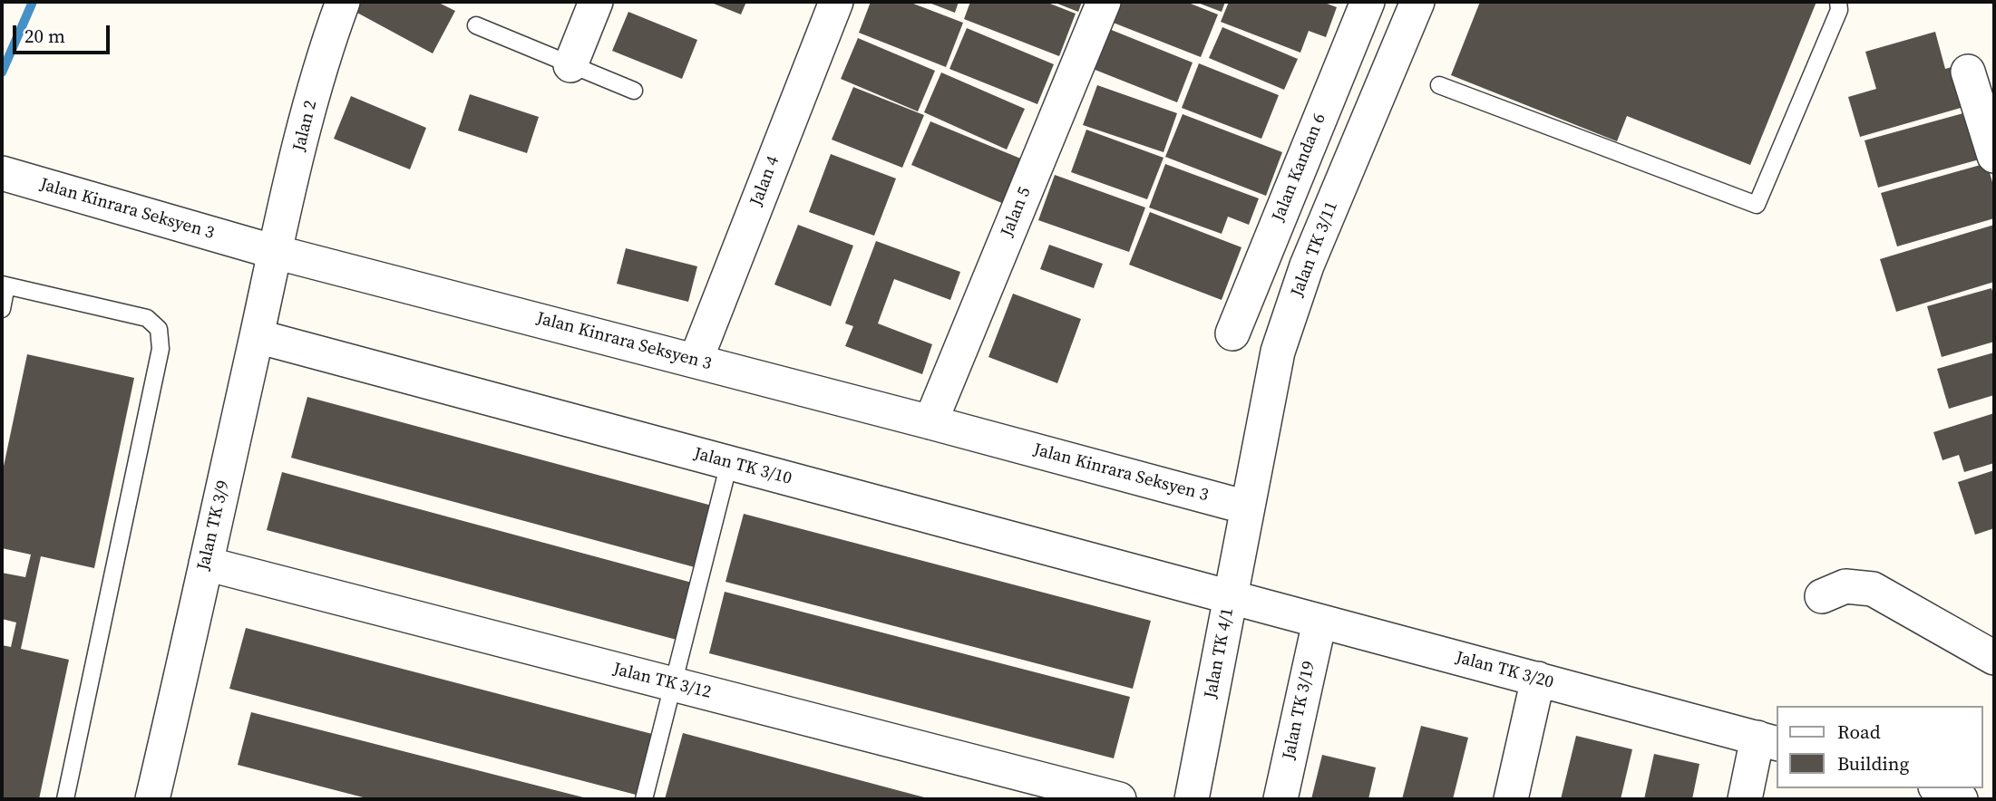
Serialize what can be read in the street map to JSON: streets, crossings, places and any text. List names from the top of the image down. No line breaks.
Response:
{"streets":{"street":["Jalan 2","Jalan Kandan 6","Jalan 4","Jalan Kinrara Seksyen 3","Jalan 5","Jalan TK 3/11","Jalan TK 3/10","Jalan TK 3/9","Jalan TK 4/1","Jalan TK 3/20","Jalan TK 3/12","Jalan TK 3/19"]},"crossings":[["Jalan 2","Jalan Kinrara Seksyen 3"],["Jalan 2","Jalan TK 3/9"],["Jalan 4","Jalan Kinrara Seksyen 3"],["Jalan Kinrara Seksyen 3","Jalan 5"],["Jalan Kinrara Seksyen 3","Jalan TK 3/11"],["Jalan Kinrara Seksyen 3","Jalan TK 3/9"],["Jalan Kinrara Seksyen 3","Jalan TK 4/1"],["Jalan TK 3/11","Jalan TK 4/1"],["Jalan TK 3/10","Jalan TK 3/9"],["Jalan TK 3/10","Jalan TK 4/1"],["Jalan TK 3/10","Jalan TK 3/20"],["Jalan TK 3/9","Jalan TK 3/12"],["Jalan TK 4/1","Jalan TK 3/20"],["Jalan TK 3/20","Jalan TK 3/19"]],"legend":["Road","Building"],"scale_bar":"20 m"}
